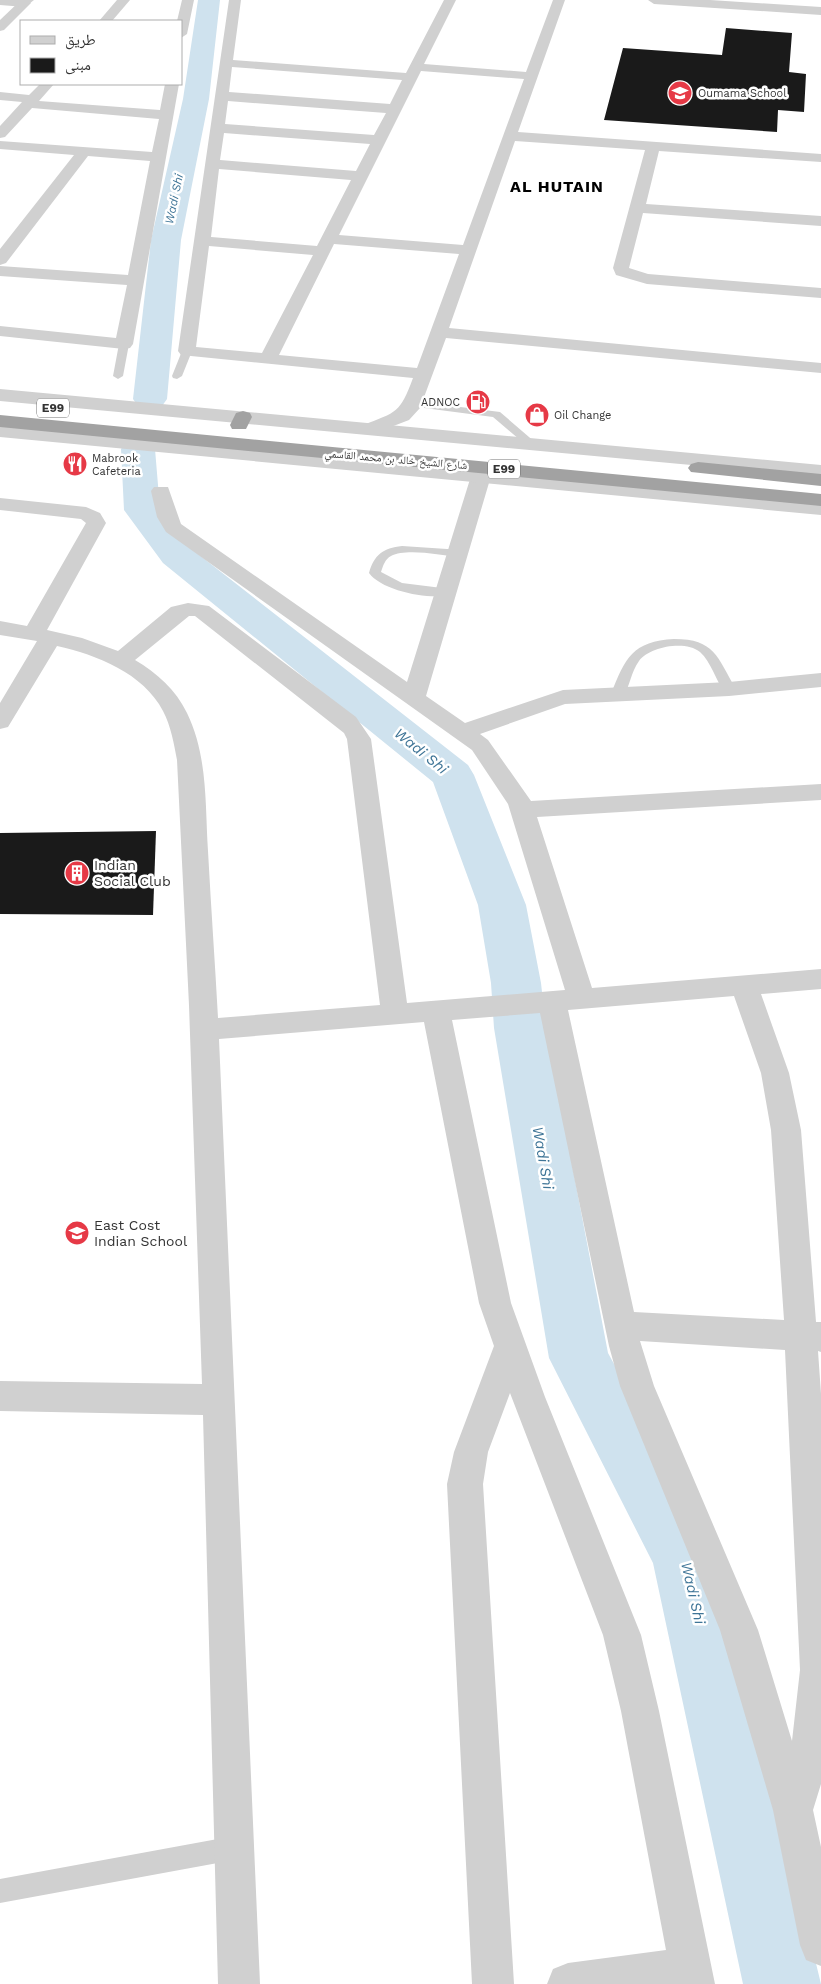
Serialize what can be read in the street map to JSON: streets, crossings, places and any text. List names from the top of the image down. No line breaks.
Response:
{"streets":{"highway":["E99","شارع الشيخ خالد بن محمد القاسمي"]},"districts":["AL HUTAIN"],"water":["Wadi Shi"],"places":{"school or university":["Oumama School","East Cost Indian School"],"fuel station":["ADNOC"],"shop":["Oil Change"],"restaurant":["Mabrook Cafeteria"],"building":["Indian Social Club"]},"legend":["طريق","مبنى"]}
